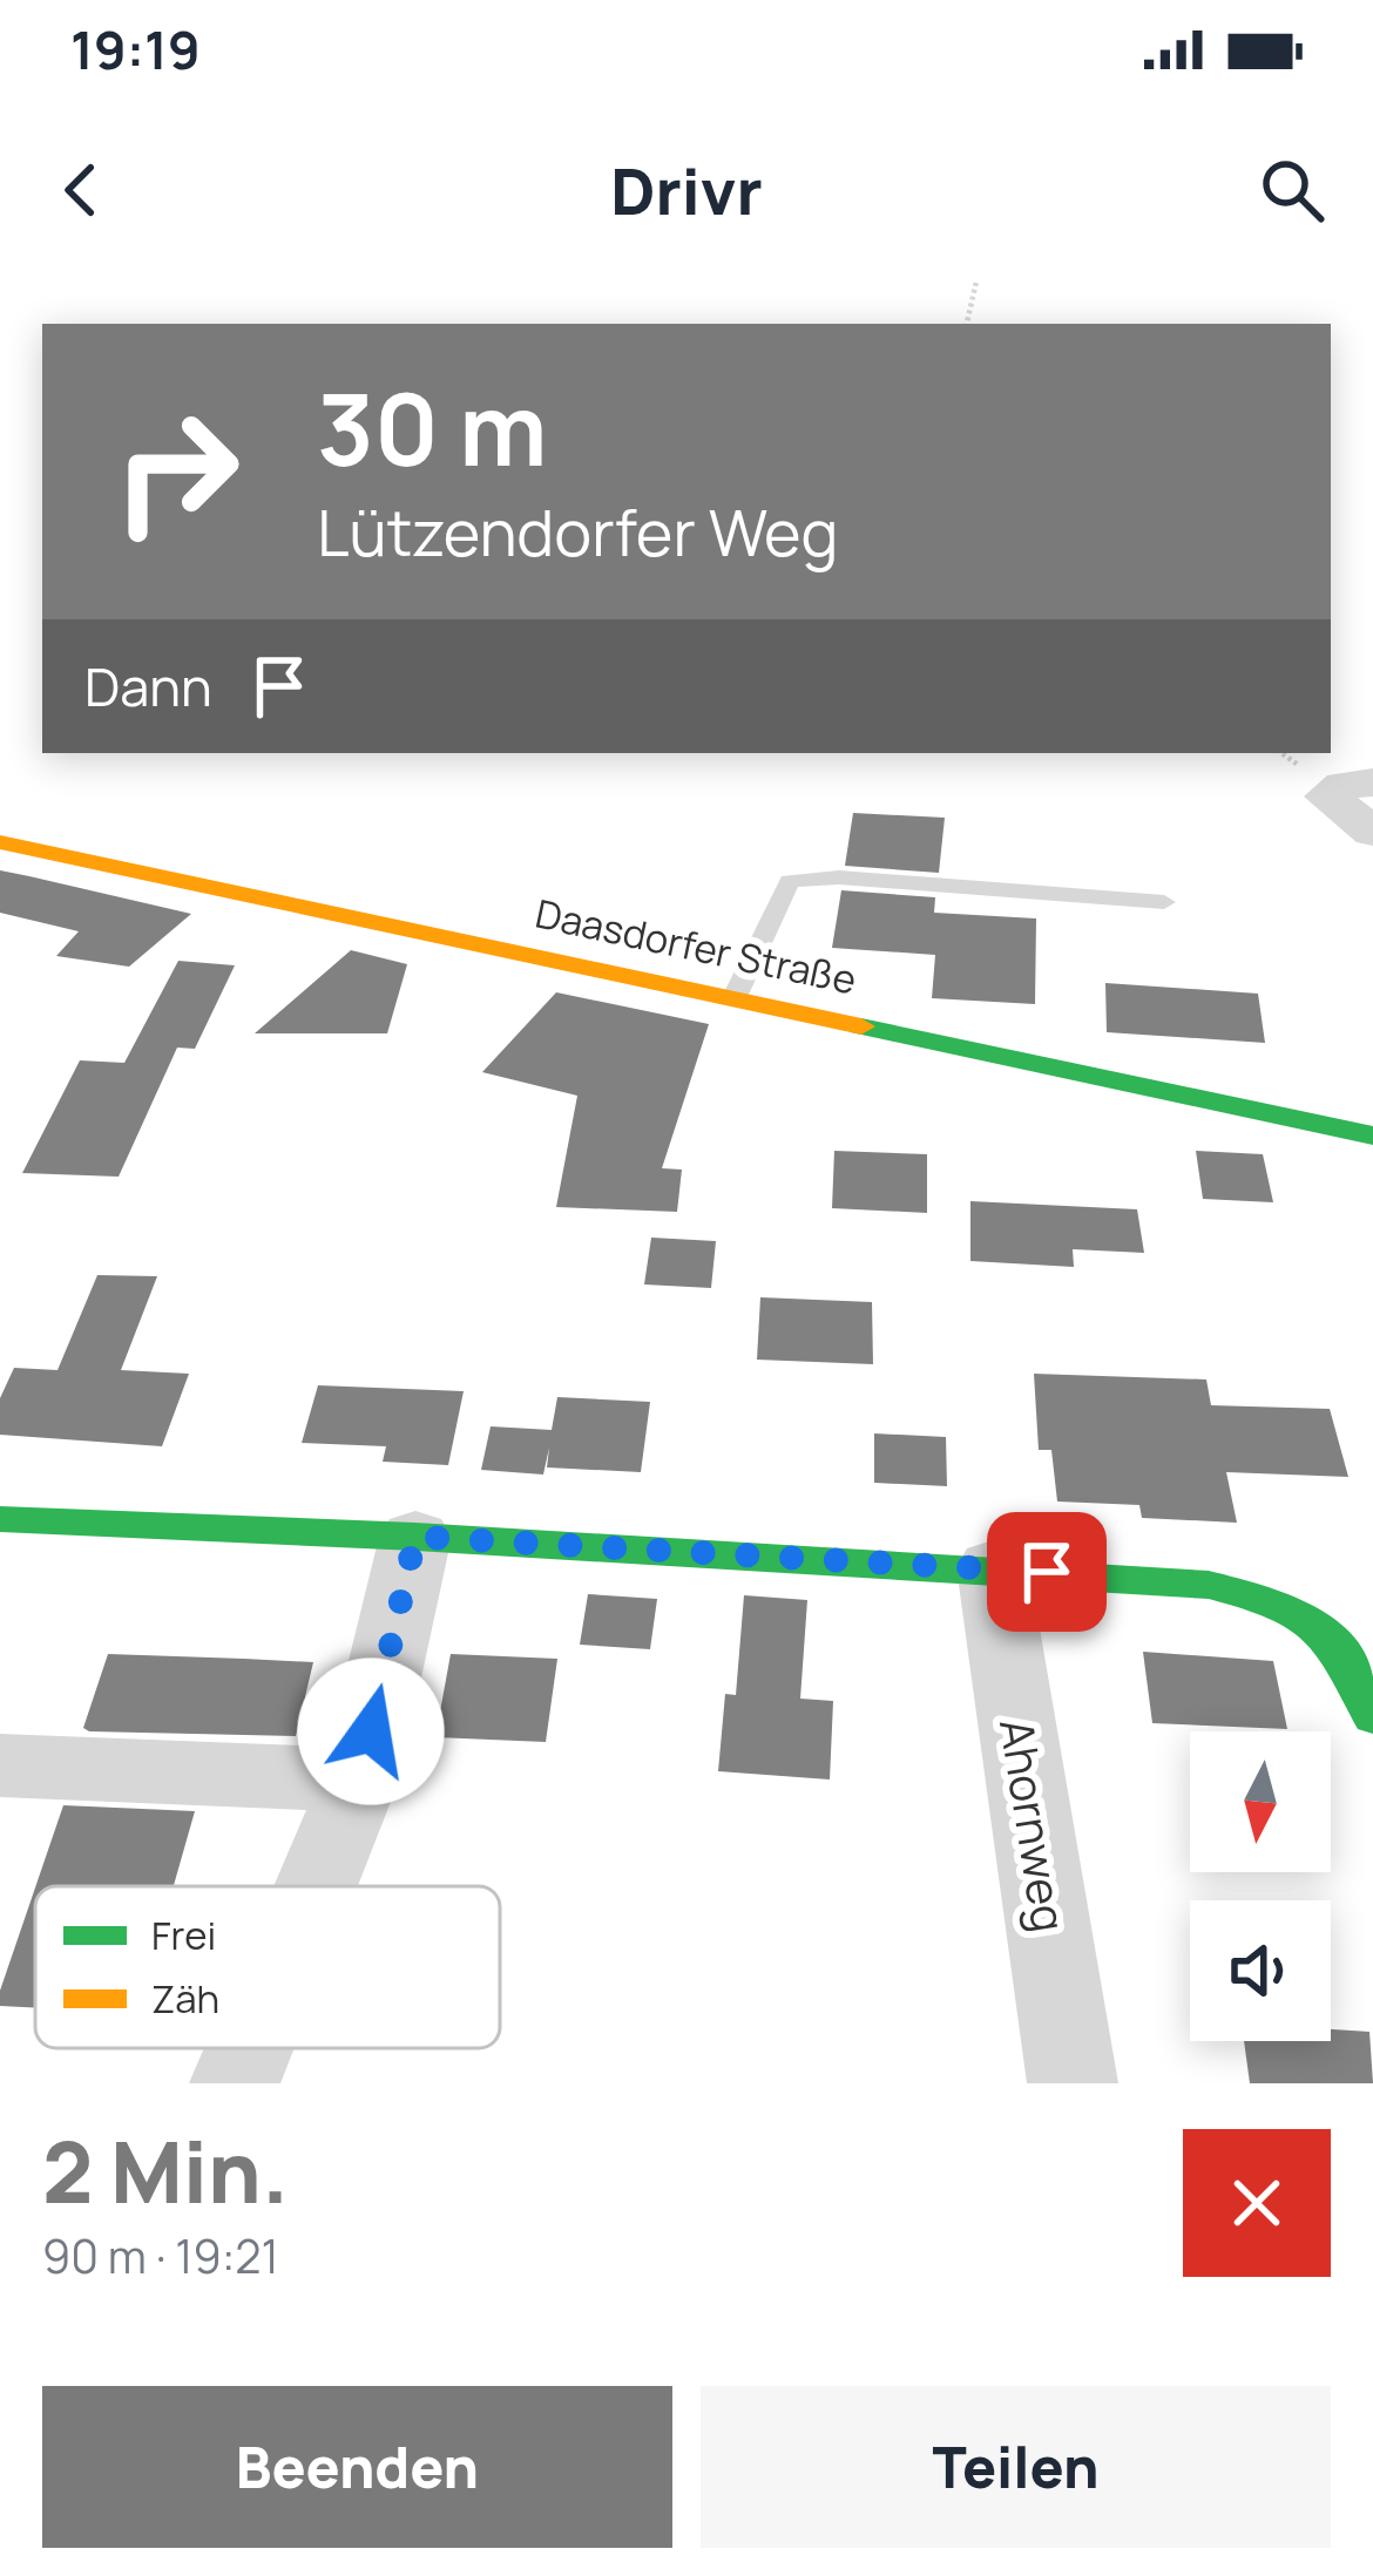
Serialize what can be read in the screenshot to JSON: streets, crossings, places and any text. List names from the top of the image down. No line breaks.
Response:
{"streets":{"street":["Daasdorfer Straße","Ahornweg"]},"legend":["Frei","Zäh"],"north":"bottom","page":{"status":"19:19","header":"Drivr","turn":["30 m","Lützendorfer Weg"],"then":"Dann","heading":["2 Min.","90 m · 19:21"],"buttons":["Beenden","Teilen"]}}
